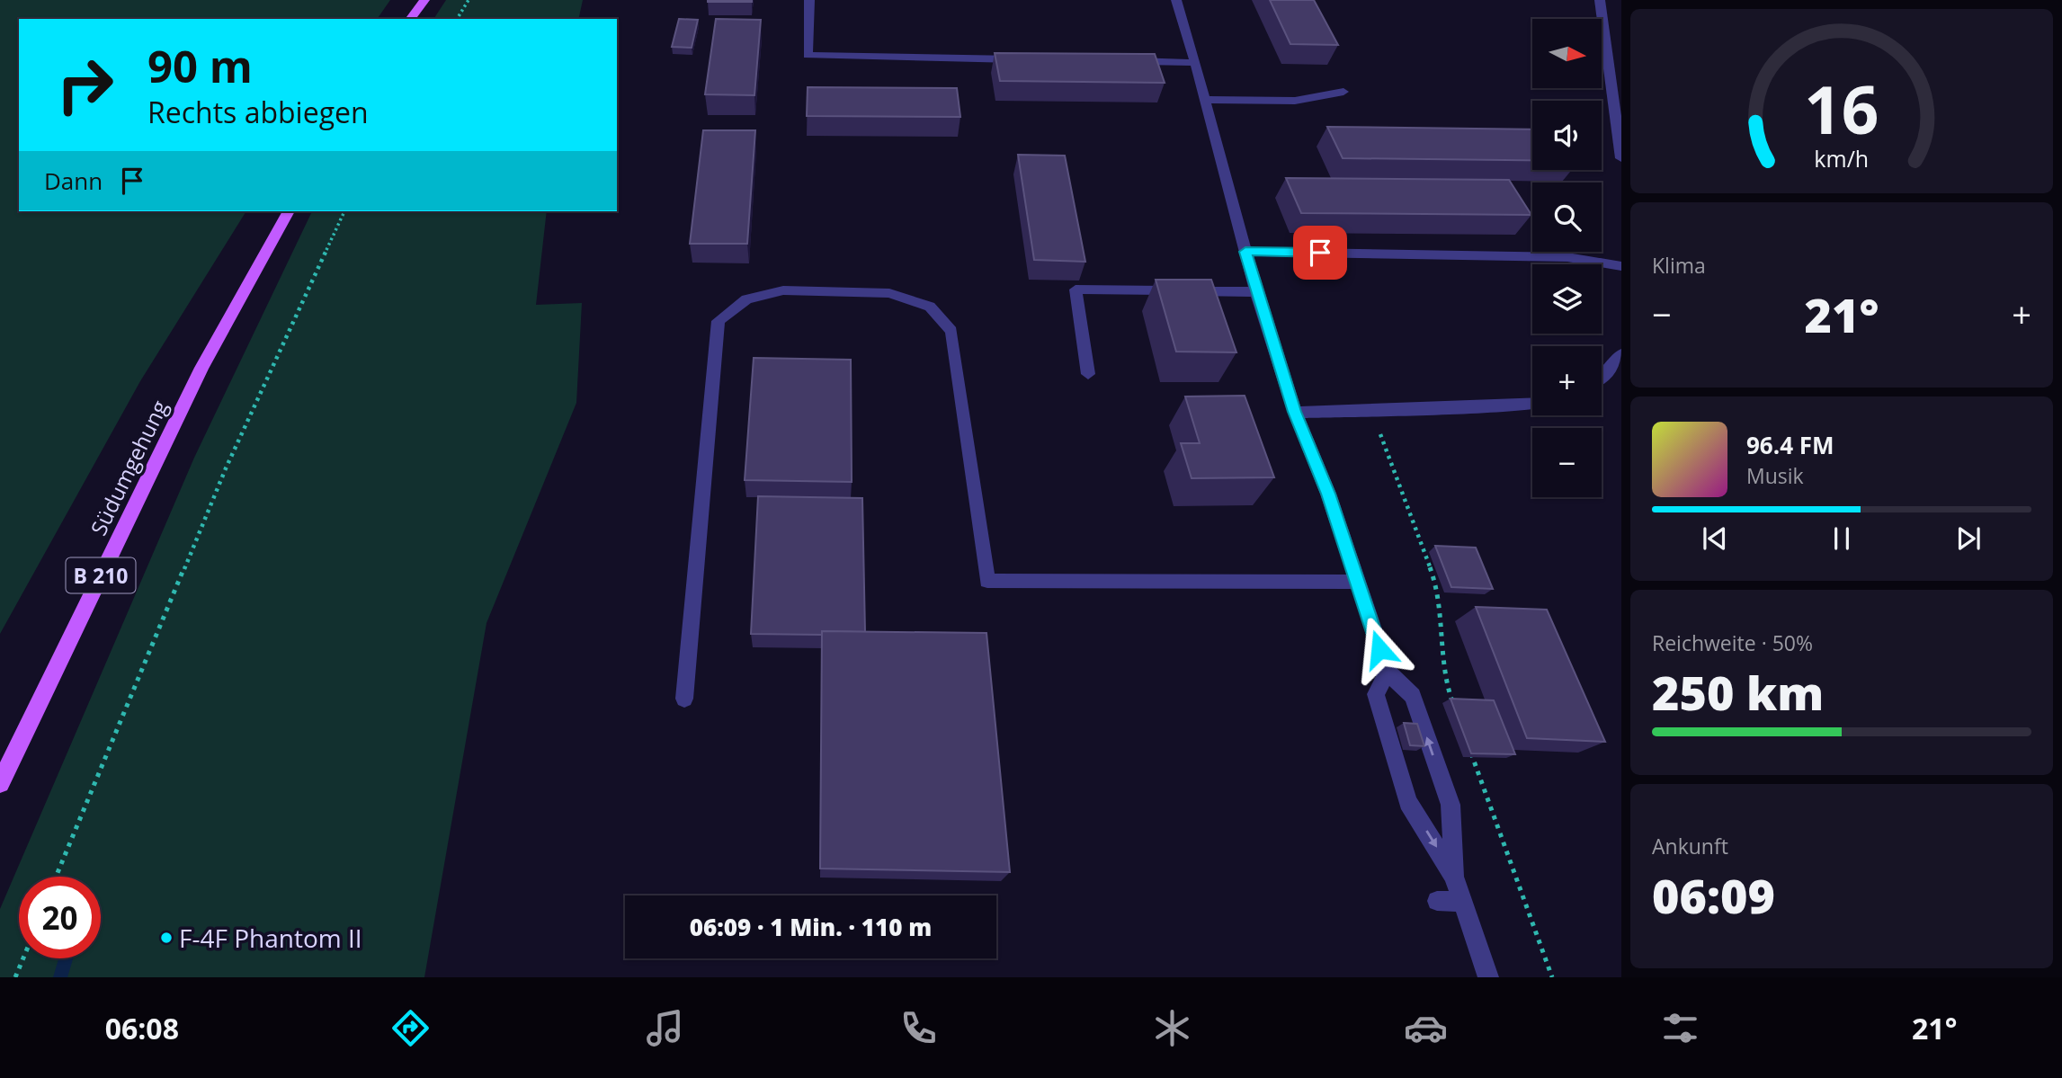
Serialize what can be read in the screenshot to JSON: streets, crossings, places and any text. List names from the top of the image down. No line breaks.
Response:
{"streets":{"main road":["Südumgehung","B 210"]},"places":["F-4F Phantom II"],"north":"right","page":{"map_buttons":["+","−"],"turn":["90 m","Rechts abbiegen"],"then":"Dann","tile":["Klima",["Reichweite · 50%","250 km"],["Ankunft","06:09"]],"heat":["−","21°","+"],"song":["96.4 FM","Musik"],"limit":"20","trip":"06:09 · 1 Min. · 110 m","tabs":["06:08","21°"],"gauge":["16","km/h"]}}
